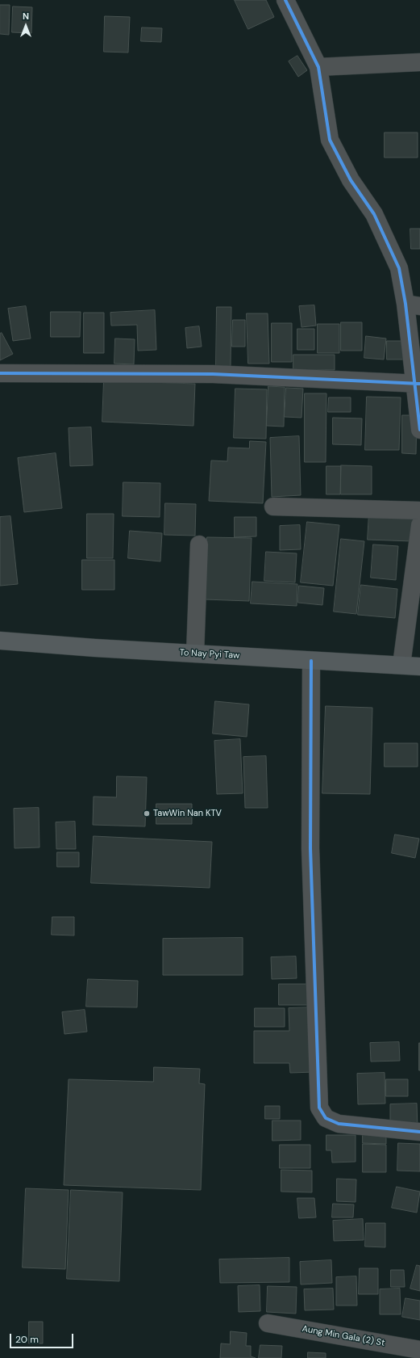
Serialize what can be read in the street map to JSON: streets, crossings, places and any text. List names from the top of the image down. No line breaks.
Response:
{"streets":{"main road":["To Nay Pyi Taw"],"street":["Aung Min Gala (2) St"]},"places":["TawWin Nan KTV"],"scale_bar":"20 m","north":"top"}
